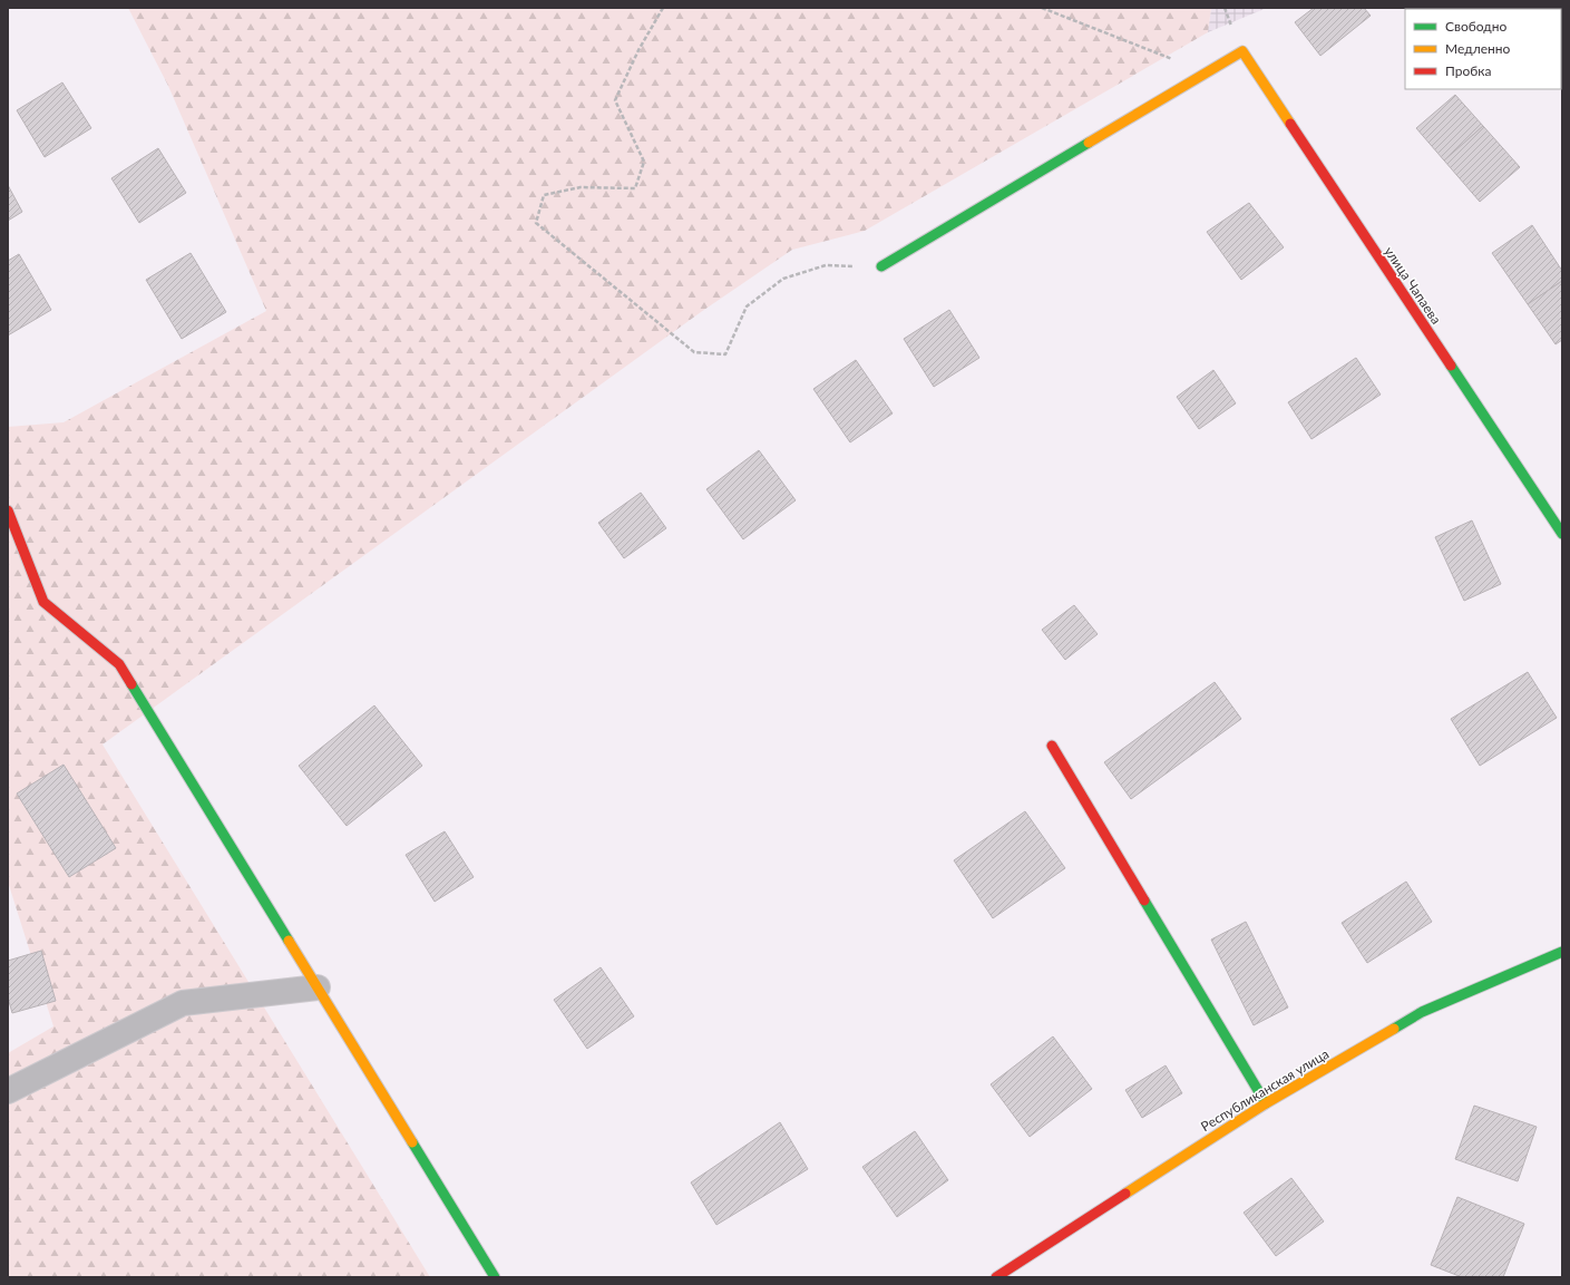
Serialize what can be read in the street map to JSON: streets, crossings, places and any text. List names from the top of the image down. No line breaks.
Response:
{"streets":{"street":["улица Чапаева","Республиканская улица"]},"legend":["Свободно","Медленно","Пробка"]}
